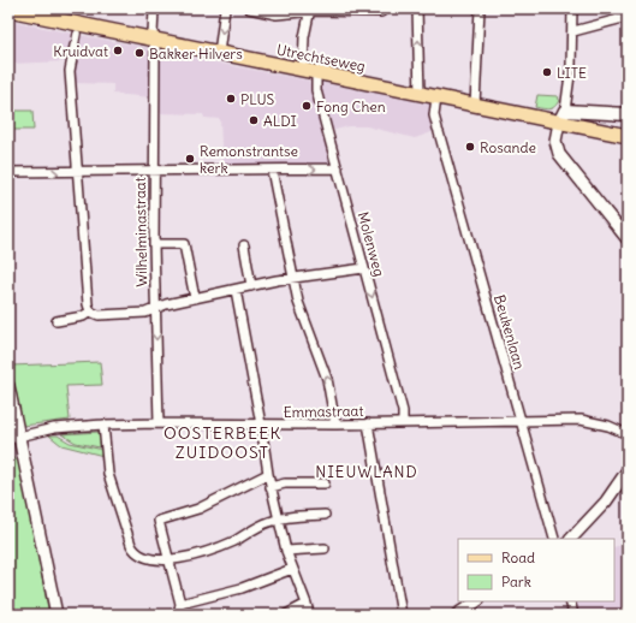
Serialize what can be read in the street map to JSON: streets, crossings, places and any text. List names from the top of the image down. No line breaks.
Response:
{"streets":{"main road":["Utrechtseweg"],"street":["Wilhelminastraat","Molenweg","Beukenlaan","Emmastraat"]},"crossings":[["Utrechtseweg","Wilhelminastraat"],["Utrechtseweg","Molenweg"],["Utrechtseweg","Beukenlaan"],["Wilhelminastraat","Emmastraat"],["Molenweg","Emmastraat"],["Beukenlaan","Emmastraat"]],"districts":["OOSTERBEEK ZUIDOOST","NIEUWLAND"],"places":["Kruidvat","Bakker Hilvers","LITE","PLUS","Fong Chen","ALDI","Rosande","Remonstrantse kerk"],"legend":["Road","Park"]}
